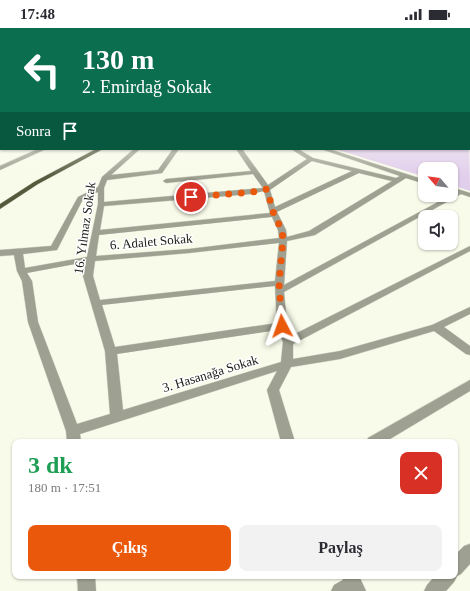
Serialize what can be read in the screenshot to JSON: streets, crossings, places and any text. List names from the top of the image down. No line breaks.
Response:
{"streets":{"street":["16. Yılmaz Sokak","6. Adalet Sokak","3. Hasanağa Sokak"]},"crossings":[["16. Yılmaz Sokak","6. Adalet Sokak"],["16. Yılmaz Sokak","3. Hasanağa Sokak"]],"north":"top left","page":{"status":"17:48","turn":["130 m","2. Emirdağ Sokak"],"then":"Sonra","heading":["3 dk","180 m · 17:51"],"buttons":["Çıkış","Paylaş"]}}
